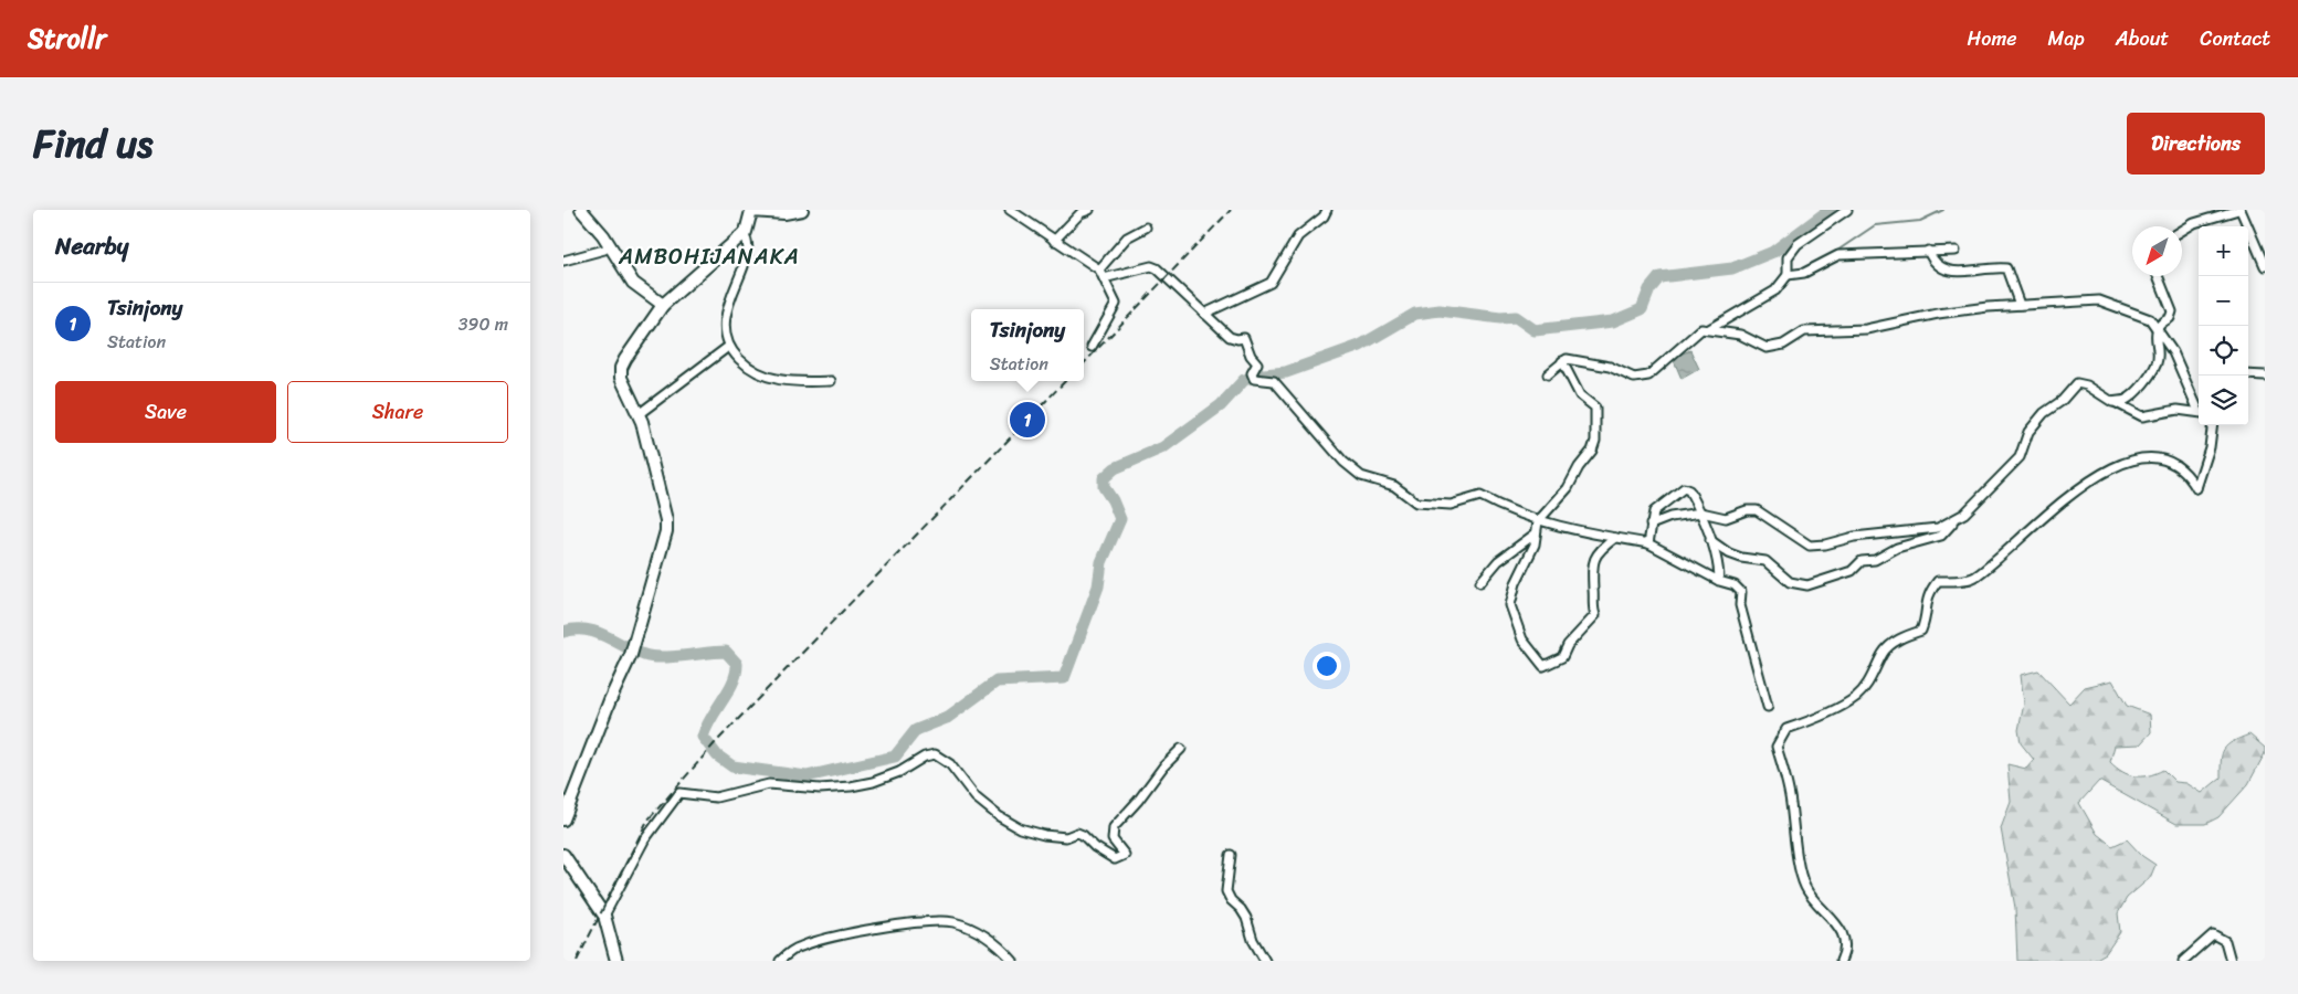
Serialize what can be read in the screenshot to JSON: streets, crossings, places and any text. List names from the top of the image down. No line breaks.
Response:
{"districts":["AMBOHIJANAKA"],"north":"bottom left","page":{"header":"Strollr","nav":["Home","Map","About","Contact"],"title":"Find us","buttons":["Directions",["Save","Share"]],"heading":"Nearby","map_buttons":["+","−"],"list":[{"mark":"1","name":"Tsinjony","note":"Station","value":"390 m"}],"popup":["Tsinjony","Station"],"pins":"1"}}
